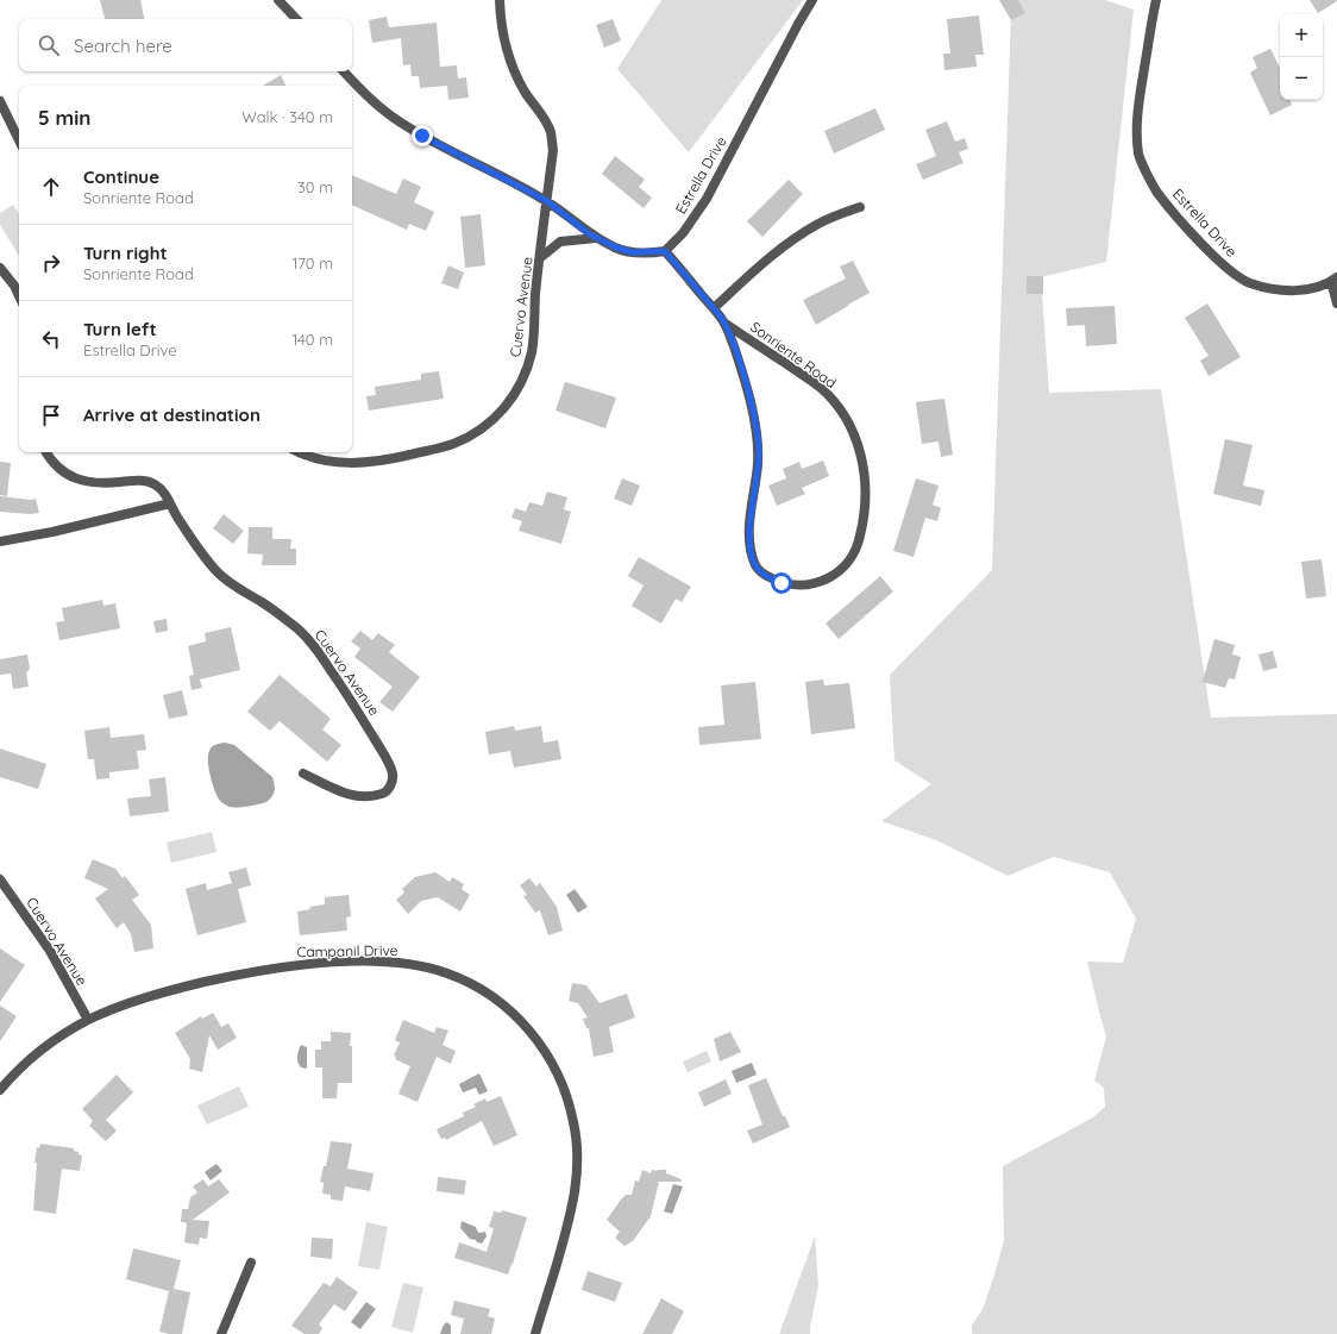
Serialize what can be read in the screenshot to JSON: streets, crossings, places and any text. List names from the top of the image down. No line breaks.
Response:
{"streets":{"street":["Estrella Drive","Cuervo Avenue","Sonriente Road","Campanil Drive"]},"crossings":[["Estrella Drive","Sonriente Road"],["Cuervo Avenue","Campanil Drive"]],"page":{"map_buttons":["+","−"],"search":"Search here","heading":["5 min","Walk · 340 m"],"list":[["Continue","Sonriente Road","30 m"],["Turn right","Sonriente Road","170 m"],["Turn left","Estrella Drive","140 m"],"Arrive at destination"]}}
